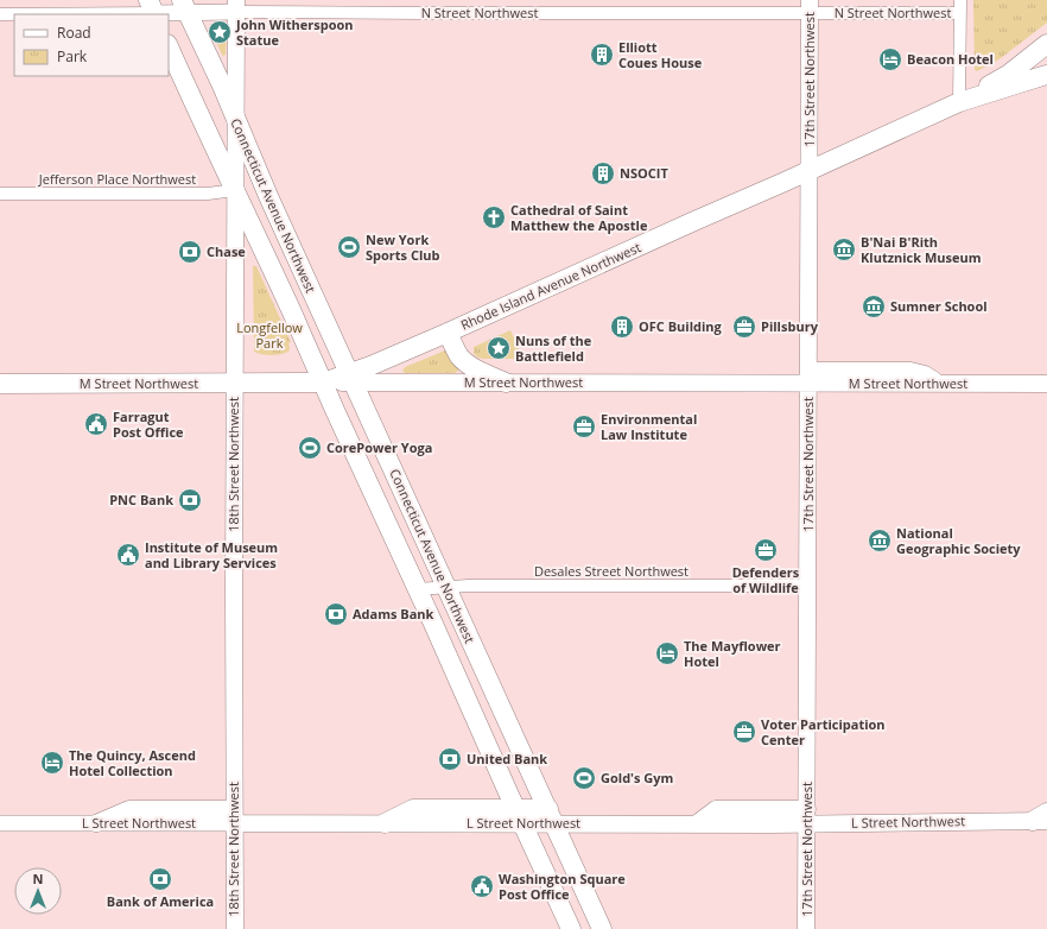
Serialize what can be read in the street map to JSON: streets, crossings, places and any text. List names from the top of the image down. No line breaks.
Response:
{"streets":{"main road":["17th Street Northwest","Connecticut Avenue Northwest","Rhode Island Avenue Northwest","M Street Northwest","18th Street Northwest","L Street Northwest"],"street":["N Street Northwest","Jefferson Place Northwest","Desales Street Northwest"]},"crossings":[["N Street Northwest","17th Street Northwest"],["N Street Northwest","Connecticut Avenue Northwest"],["N Street Northwest","18th Street Northwest"],["17th Street Northwest","Rhode Island Avenue Northwest"],["17th Street Northwest","M Street Northwest"],["17th Street Northwest","Desales Street Northwest"],["17th Street Northwest","L Street Northwest"],["Jefferson Place Northwest","Connecticut Avenue Northwest"],["Jefferson Place Northwest","18th Street Northwest"],["Connecticut Avenue Northwest","Rhode Island Avenue Northwest"],["Connecticut Avenue Northwest","M Street Northwest"],["Connecticut Avenue Northwest","18th Street Northwest"],["Connecticut Avenue Northwest","Desales Street Northwest"],["Connecticut Avenue Northwest","L Street Northwest"],["Rhode Island Avenue Northwest","M Street Northwest"],["M Street Northwest","18th Street Northwest"]],"parks":["Longfellow Park"],"places":{"place":["John Witherspoon Statue","Nuns of the Battlefield"],"building":["Elliott Coues House","NSOCIT","OFC Building"],"hotel":["Beacon Hotel","The Mayflower Hotel","The Quincy, Ascend Hotel Collection"],"church":["Cathedral of Saint Matthew the Apostle"],"sports":["New York Sports Club","CorePower Yoga","Gold's Gym"],"museum":["B'Nai B'Rith Klutznick Museum","Sumner School","National Geographic Society"],"bank":["Chase","PNC Bank","Adams Bank","United Bank","Bank of America"],"office":["Pillsbury","Environmental Law Institute","Defenders of Wildlife","Voter Participation Center"],"public building":["Farragut Post Office","Institute of Museum and Library Services","Washington Square Post Office"]},"legend":["Road","Park"],"north":"top"}
